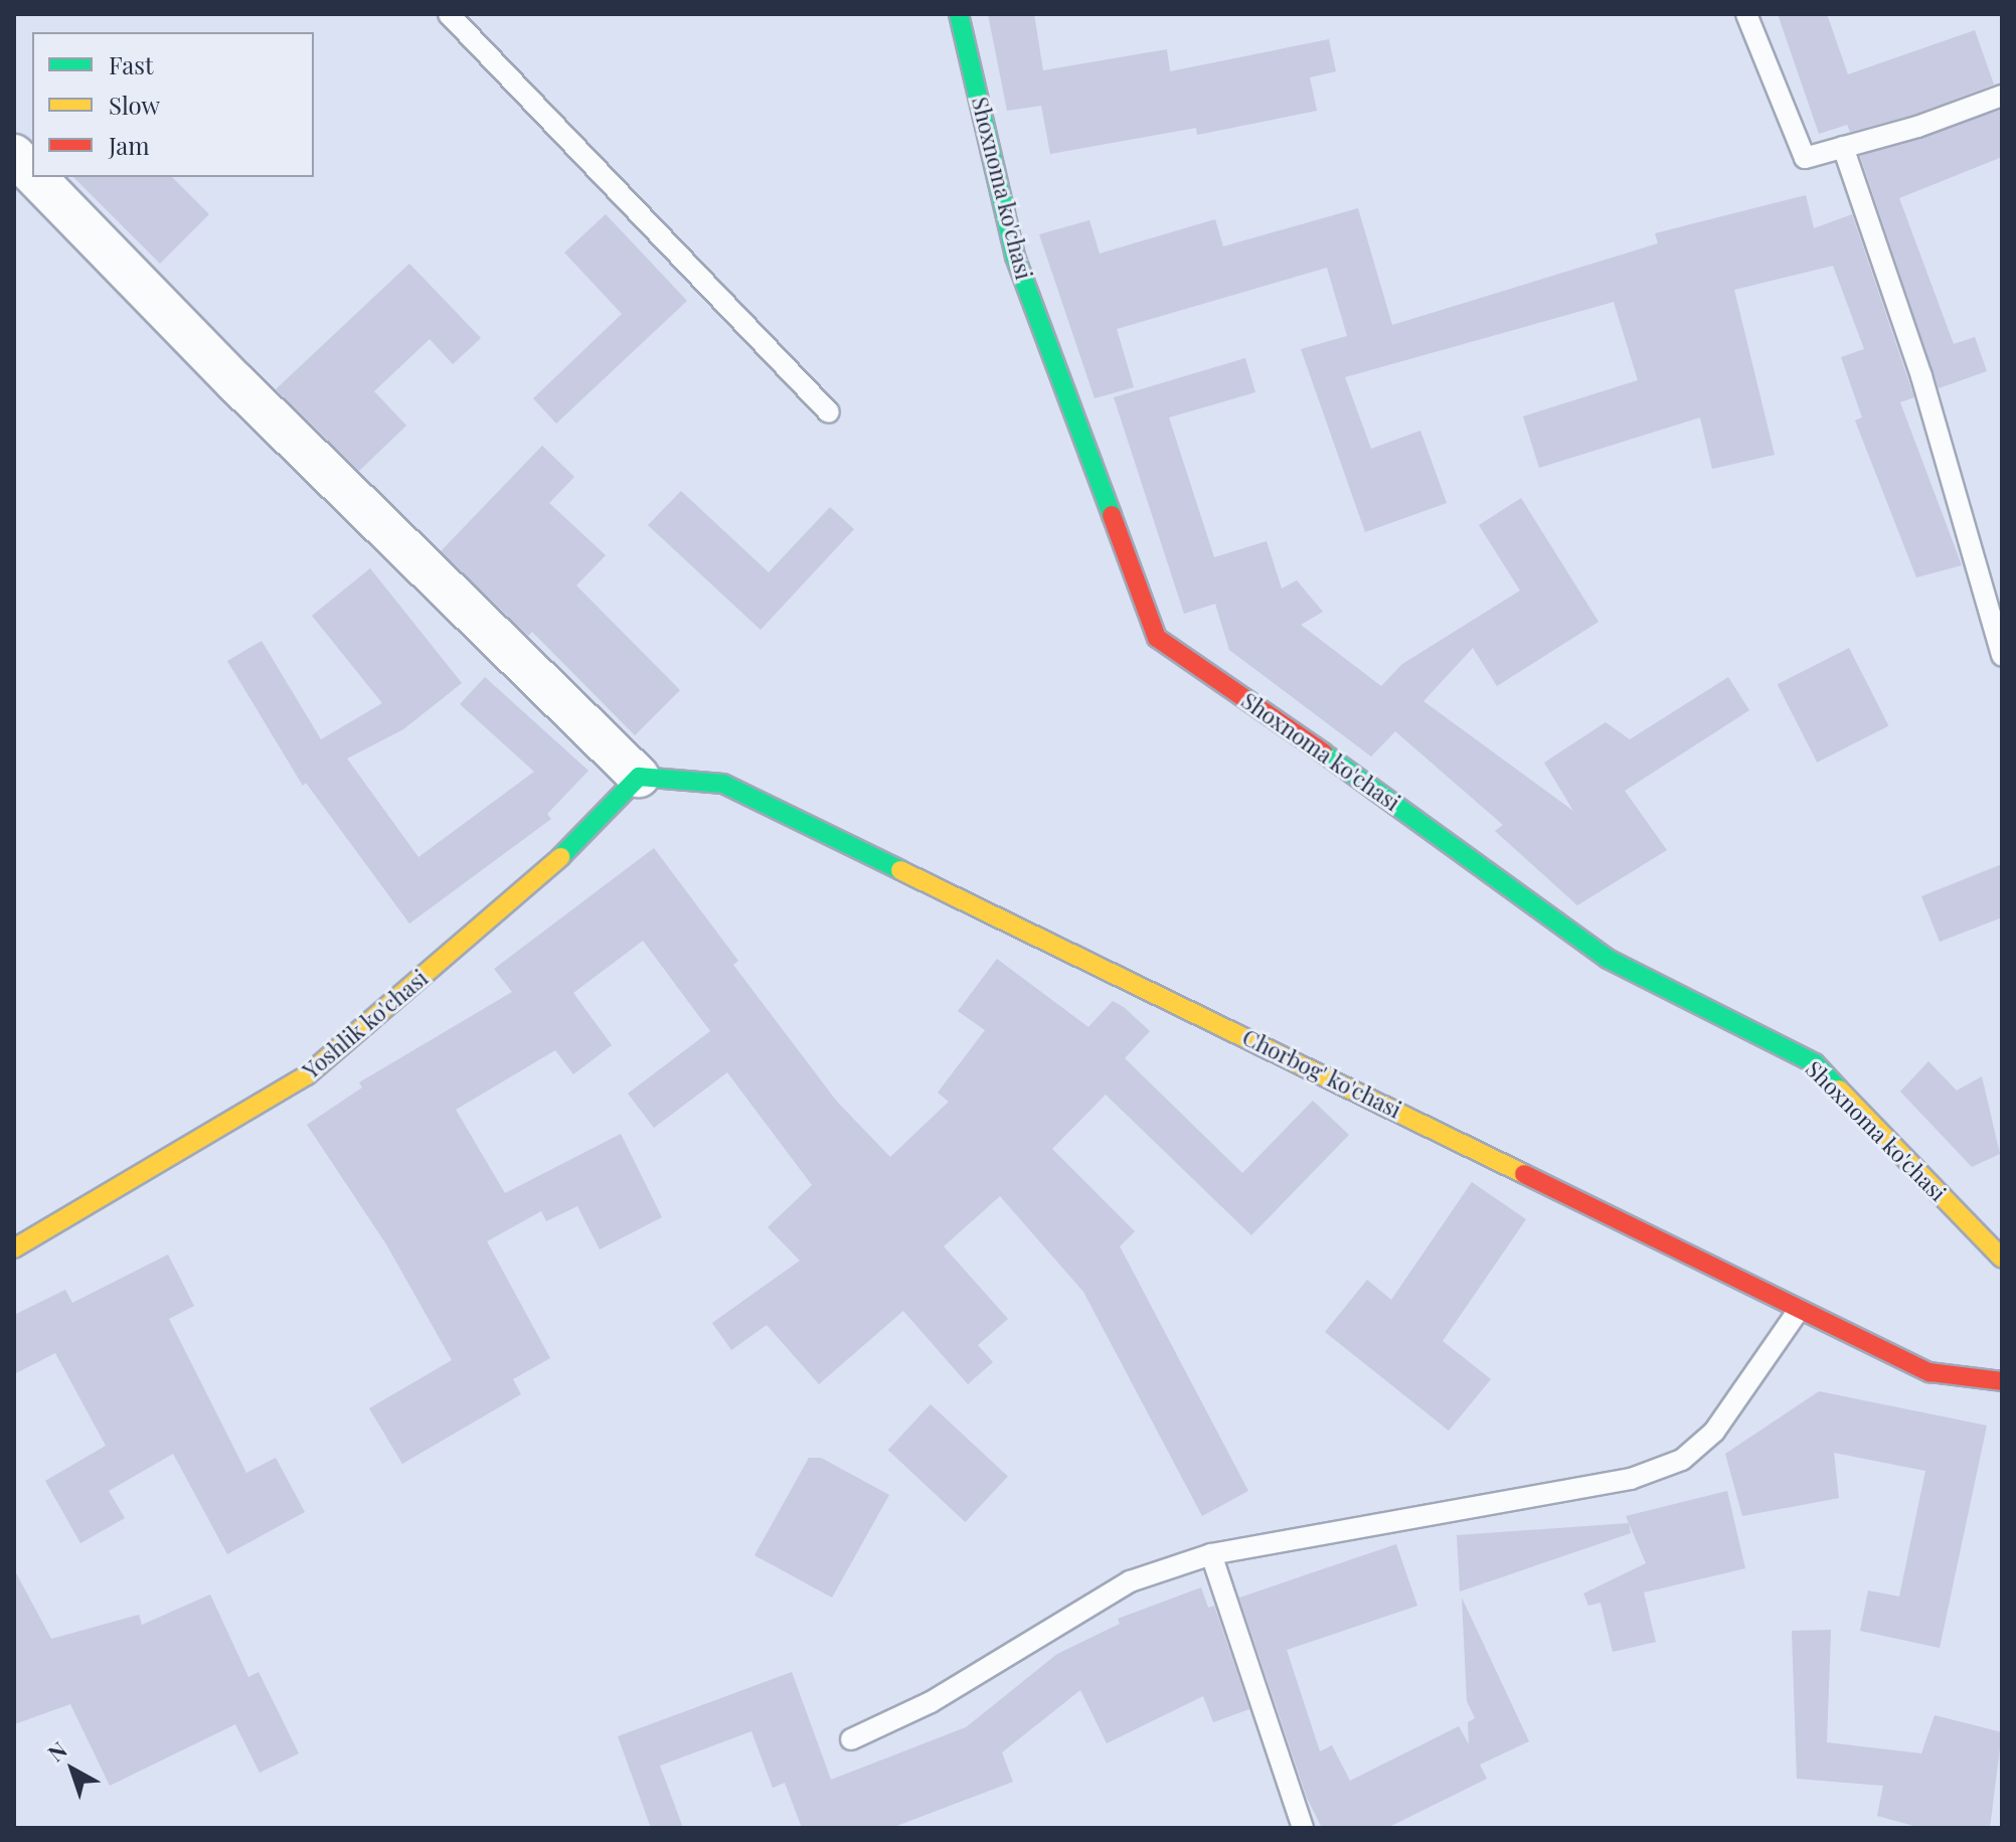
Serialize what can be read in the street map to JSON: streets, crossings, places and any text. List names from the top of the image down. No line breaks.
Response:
{"streets":{"street":["Shoxnoma ko'chasi","Yoshlik ko'chasi","Chorbog' ko'chasi"]},"crossings":[["Yoshlik ko'chasi","Chorbog' ko'chasi"]],"legend":["Fast","Slow","Jam"],"north":"top left"}
